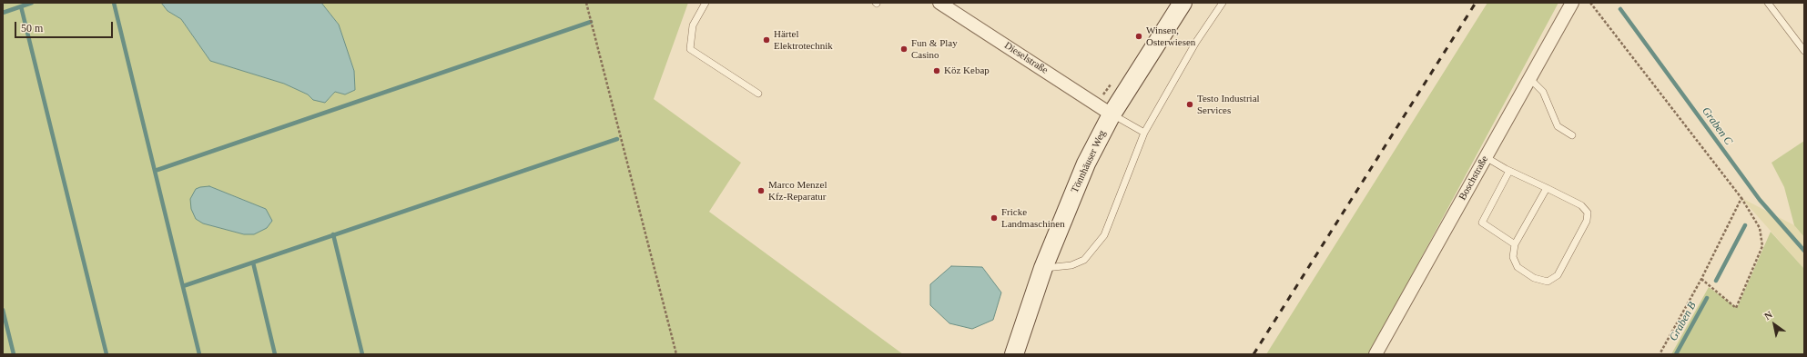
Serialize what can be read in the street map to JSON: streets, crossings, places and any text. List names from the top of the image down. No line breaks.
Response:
{"streets":{"main road":["Tönnhäuser Weg"],"street":["Dieselstraße","Boschstraße"]},"crossings":[["Dieselstraße","Tönnhäuser Weg"]],"water":["Graben C","Graben B"],"places":["Winsen, Osterwiesen","Härtel Elektrotechnik","Fun & Play Casino","Köz Kebap","Testo Industrial Services","Marco Menzel Kfz-Reparatur","Fricke Landmaschinen"],"scale_bar":"50 m","north":"top left"}
